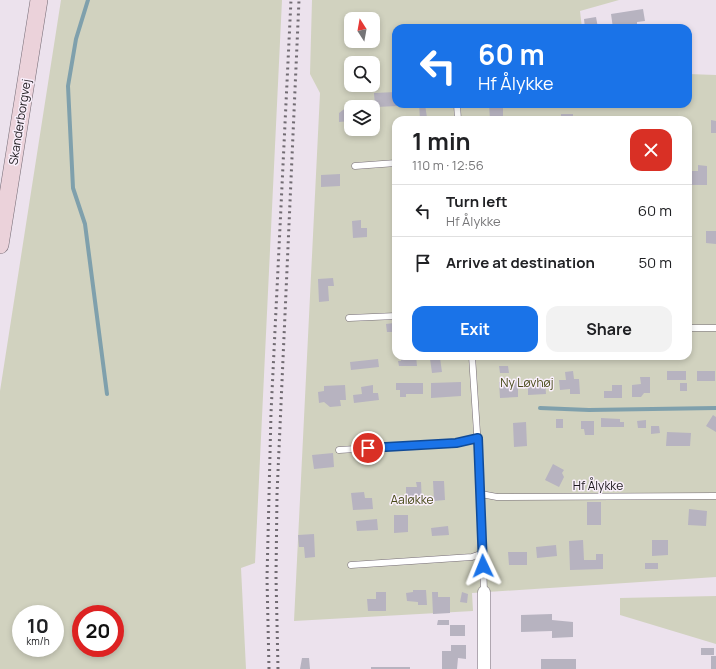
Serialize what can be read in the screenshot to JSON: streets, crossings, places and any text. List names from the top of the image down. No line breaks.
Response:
{"streets":{"main road":["Skanderborgvej"],"lane":["Hf Ålykke"]},"parks":["Ny Løvhøj","Aaløkke"],"north":"top","page":{"turn":["60 m","Hf Ålykke"],"heading":["1 min","110 m · 12:56"],"list":[{"name":"Turn left","note":"Hf Ålykke","value":"60 m"},{"name":"Arrive at destination","value":"50 m"}],"buttons":["Exit","Share"],"speed":"10 km/h","limit":"20"}}
